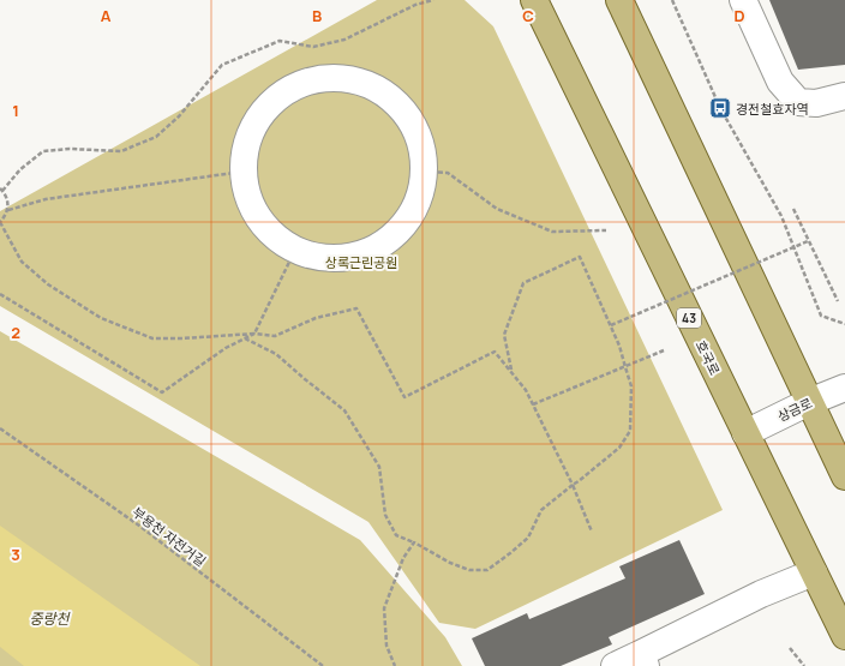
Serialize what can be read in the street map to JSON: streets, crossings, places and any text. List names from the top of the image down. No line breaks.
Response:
{"streets":{"main road":["43","호국로"],"street":["상금로"],"path":["부용천 자전거길"]},"crossings":[["호국로","상금로"]],"water":["중랑천"],"parks":["상록근린공원"],"places":{"bus stop":["경전철효자역"]},"grid":{"columns":["A","B","C","D"],"rows":["1","2","3"]}}
